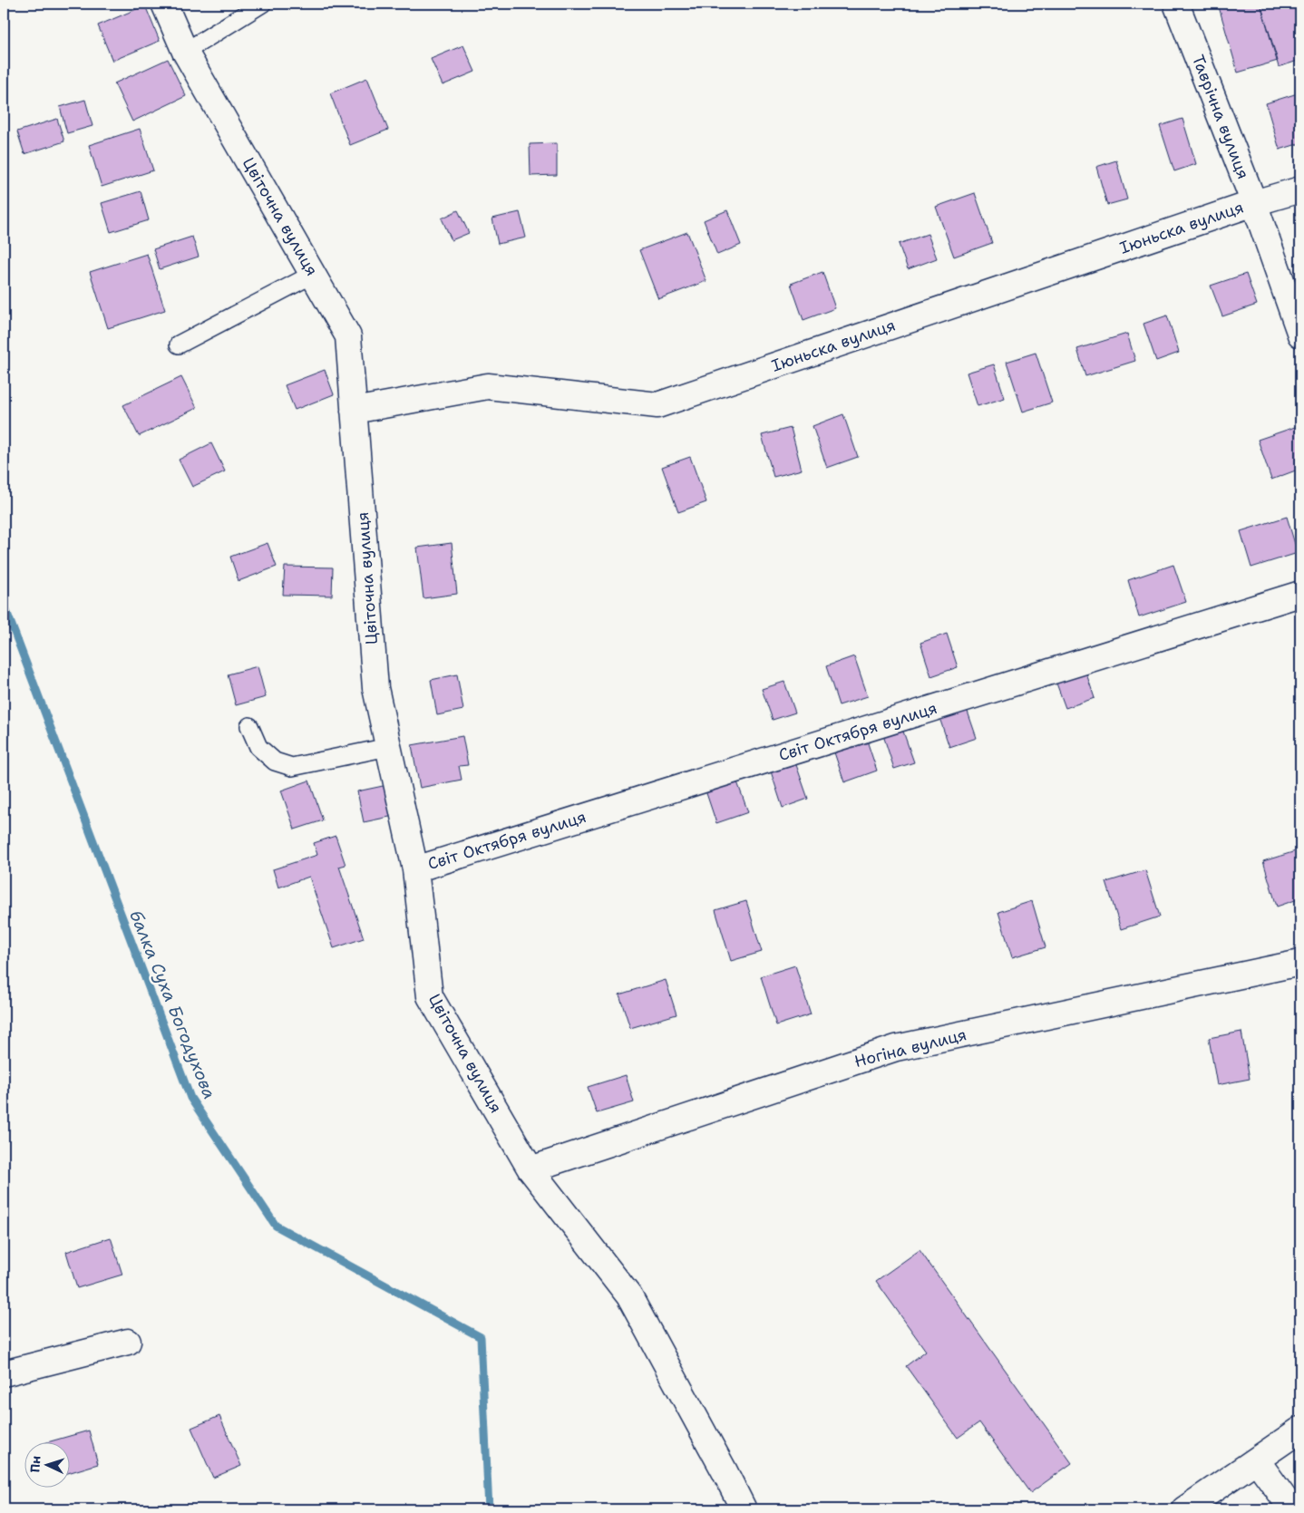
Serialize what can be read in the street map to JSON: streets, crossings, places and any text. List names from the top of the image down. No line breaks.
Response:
{"streets":{"street":["Таврічна вулиця","Цвiточна вулиця","Iюньска вулиця","Світ Октября вулиця","Ногіна вулиця"]},"crossings":[["Таврічна вулиця","Iюньска вулиця"],["Цвiточна вулиця","Iюньска вулиця"],["Цвiточна вулиця","Світ Октября вулиця"],["Цвiточна вулиця","Ногіна вулиця"]],"water":["балка Суха Богодухова"],"north":"left"}
